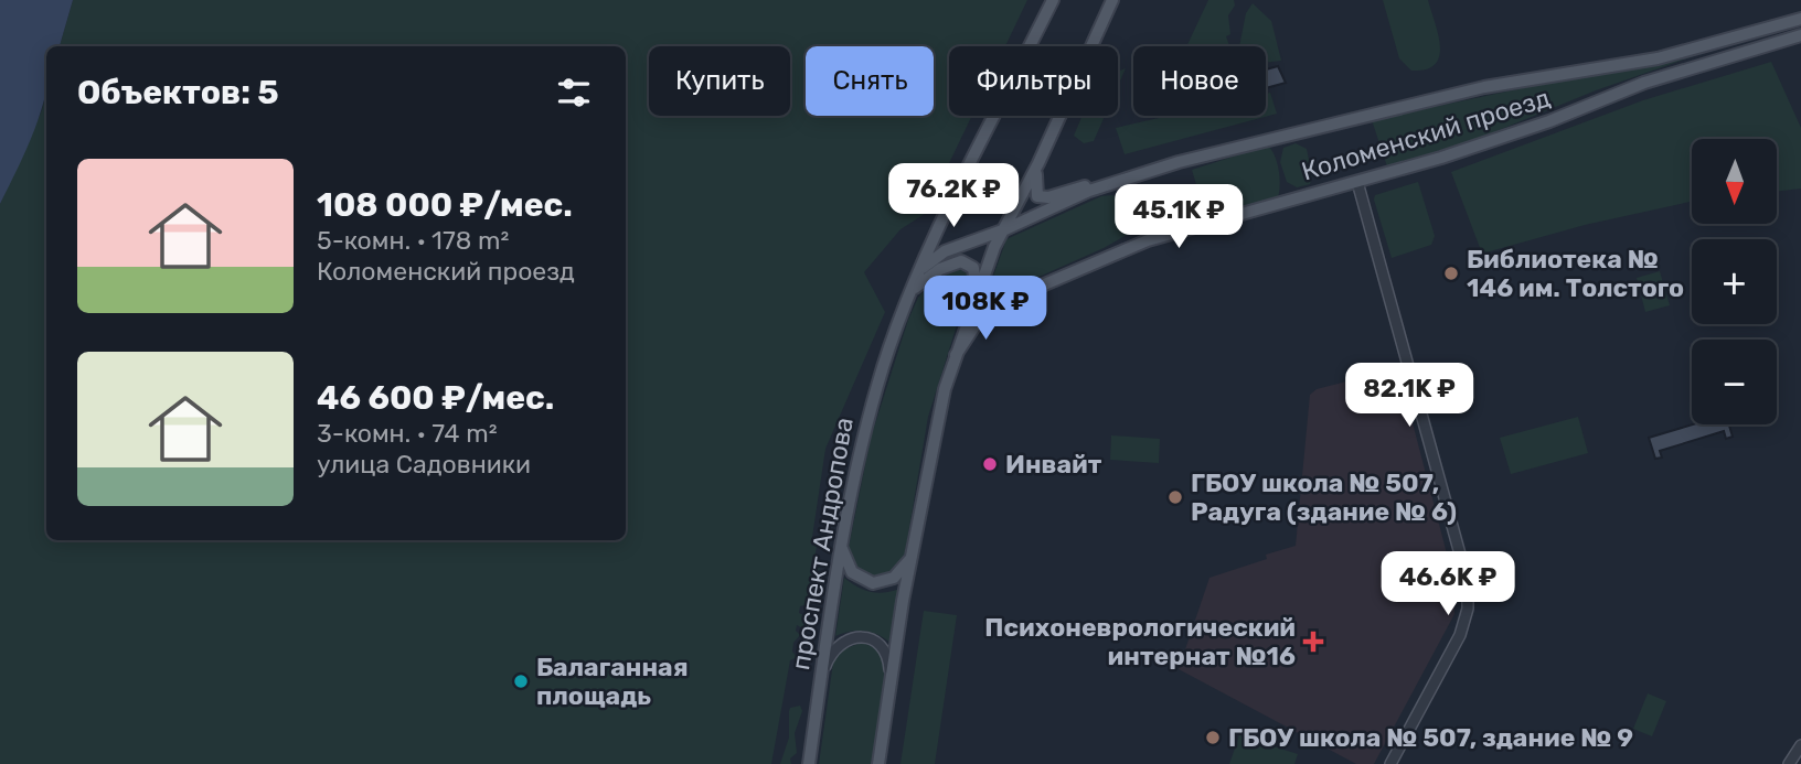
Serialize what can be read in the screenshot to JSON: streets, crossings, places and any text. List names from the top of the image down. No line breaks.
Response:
{"streets":{"main road":["Коломенский проезд","проспект Андропова"]},"crossings":[["Коломенский проезд","проспект Андропова"]],"places":{"other":["Библиотека № 146 им. Толстого","Инвайт","ГБОУ школа № 507, Радуга (здание № 6)","Балаганная площадь","ГБОУ школа № 507, здание № 9"],"health":["Психоневрологический интернат №16"]},"north":"bottom","page":{"chip":["Купить","Снять","Фильтры","Новое"],"heading":"Объектов: 5","map_buttons":["+","−"],"list":[{"name":"108 000 ₽/мес.","note":"5-комн. · 178 m² · Коломенский проезд"},{"name":"46 600 ₽/мес.","note":"3-комн. · 74 m² · улица Садовники"}],"price":["76.2K ₽","45.1K ₽","108K ₽","82.1K ₽","46.6K ₽"]}}
